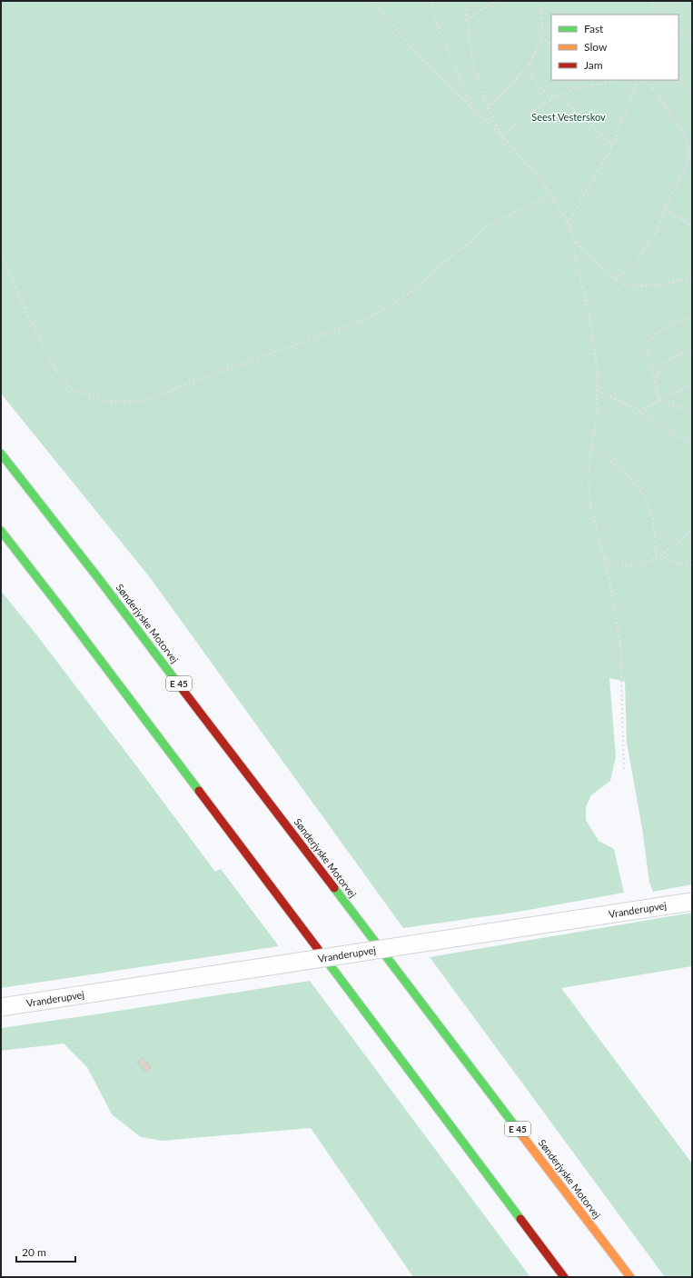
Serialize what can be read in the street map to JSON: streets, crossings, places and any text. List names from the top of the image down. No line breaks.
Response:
{"streets":{"highway":["Sønderjyske Motorvej","E 45"],"street":["Vranderupvej"]},"parks":["Seest Vesterskov"],"legend":["Fast","Slow","Jam"],"scale_bar":"20 m"}
